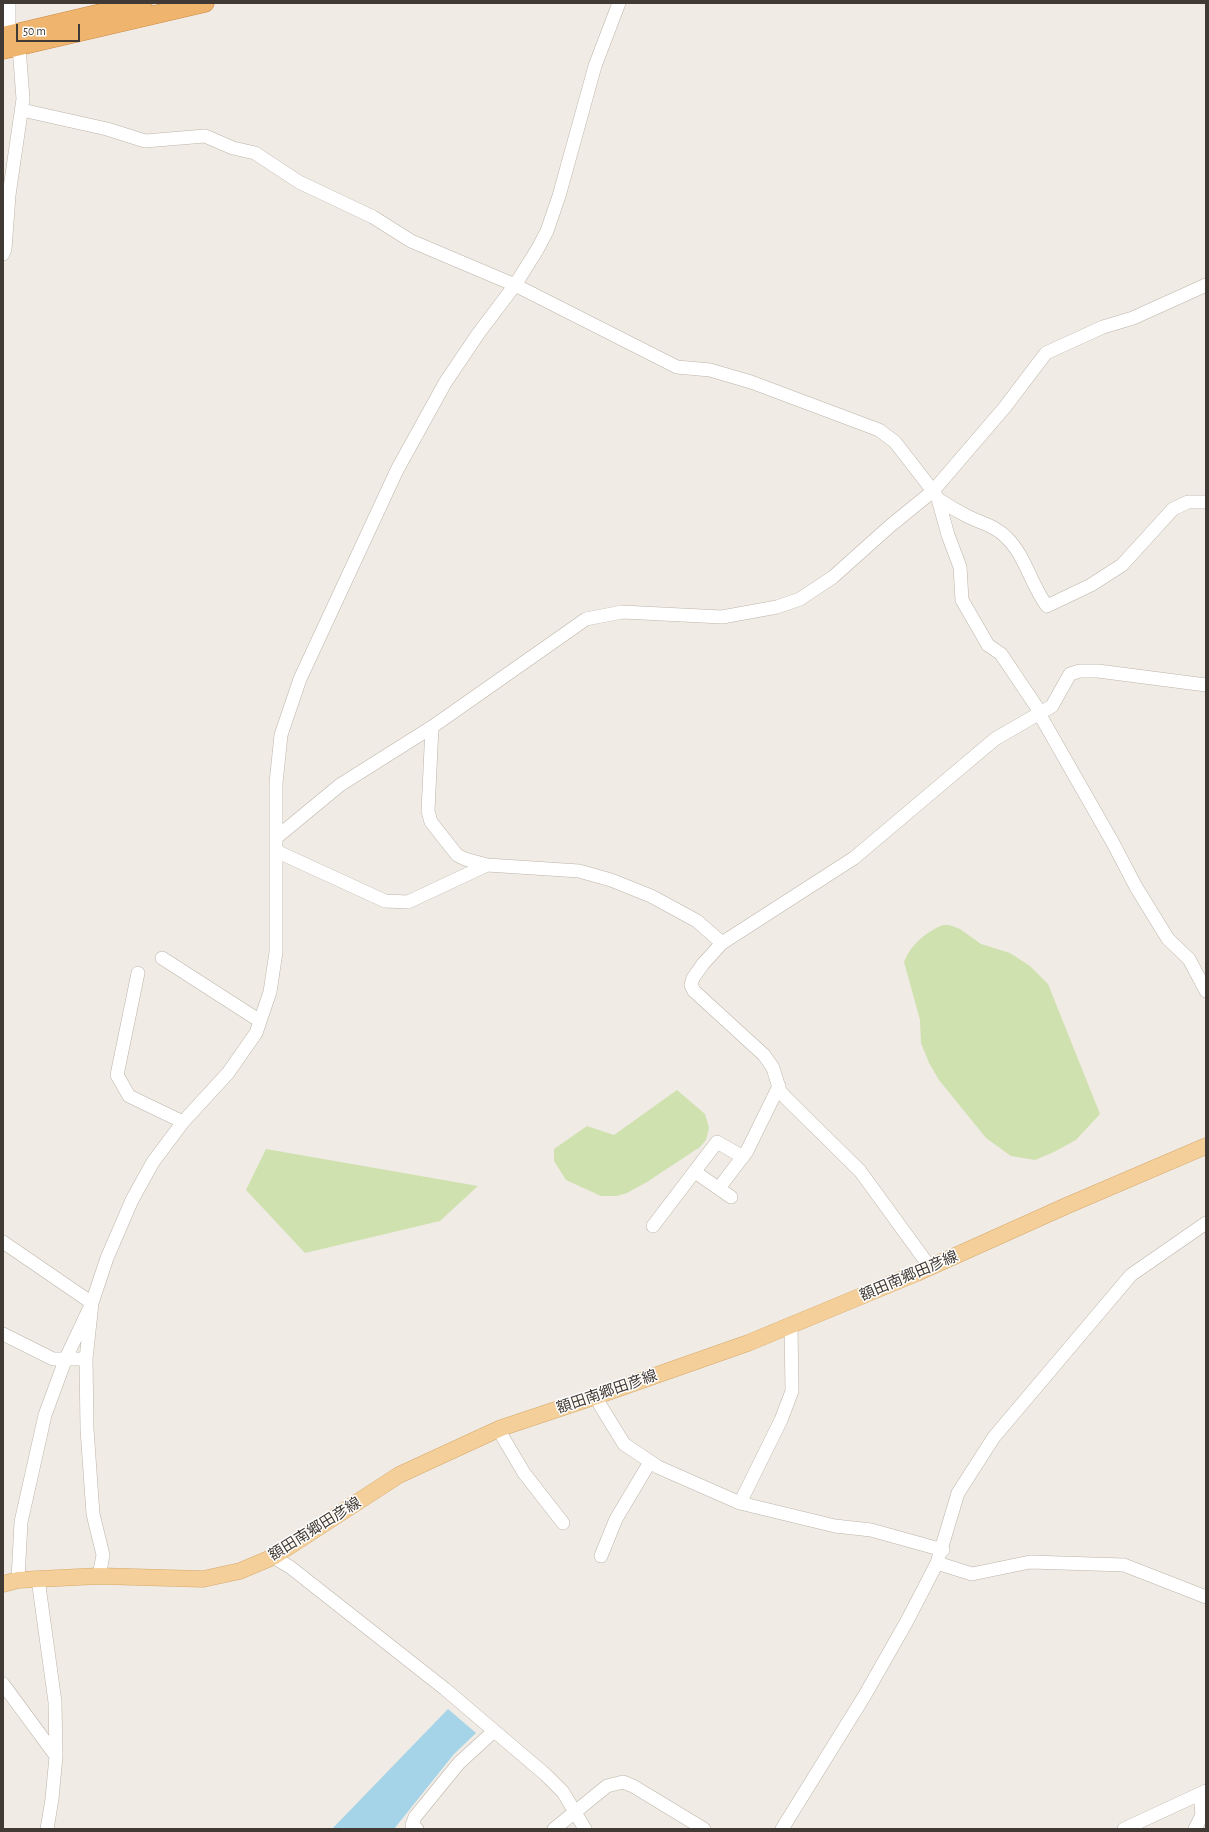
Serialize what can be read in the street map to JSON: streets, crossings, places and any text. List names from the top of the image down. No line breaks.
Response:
{"streets":{"main road":["額田南郷田彦線"]},"scale_bar":"50 m"}
